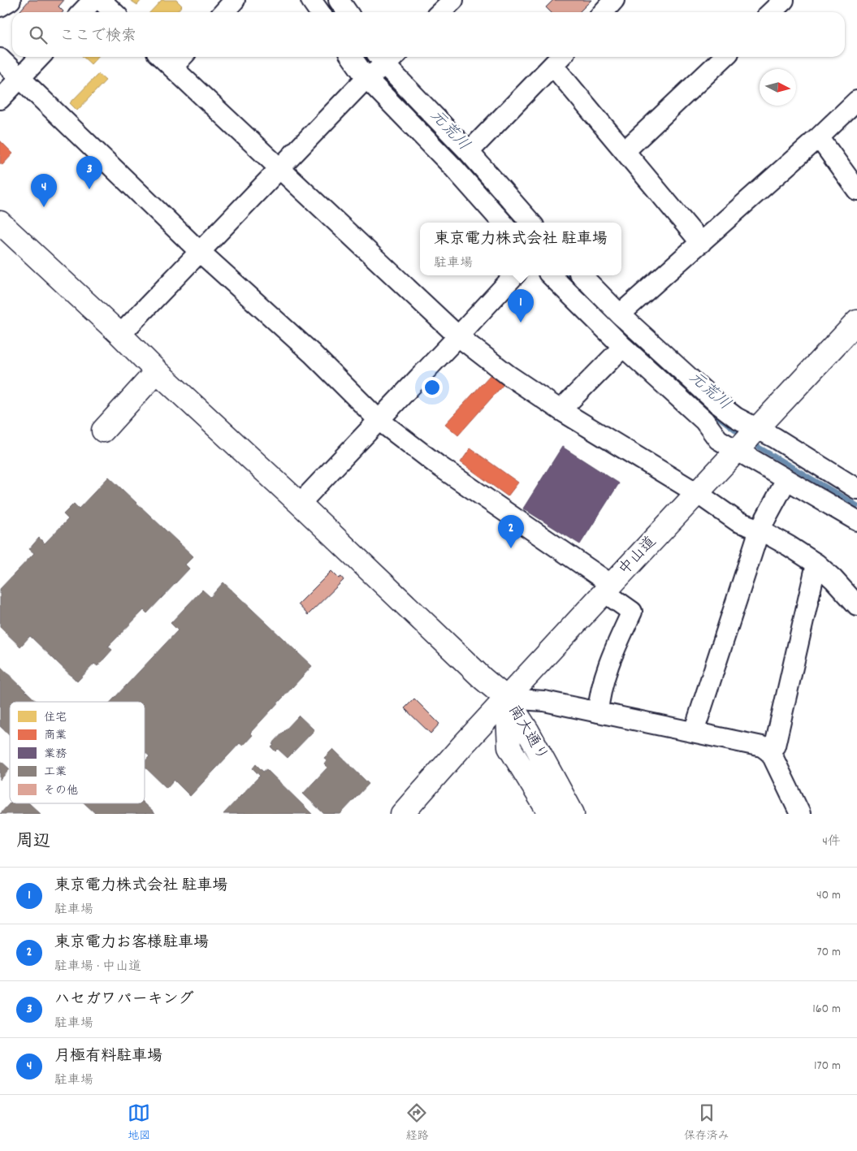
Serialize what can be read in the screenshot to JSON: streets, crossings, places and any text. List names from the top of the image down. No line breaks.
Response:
{"streets":{"main road":["中山道","南大通り"]},"crossings":[["中山道","南大通り"]],"water":["元荒川"],"legend":["住宅","商業","業務","工業","その他"],"north":"right","page":{"search":"ここで検索","pins":["3","4","1","2"],"popup":["東京電力株式会社 駐車場","駐車場"],"heading":["周辺","4件"],"list":[{"mark":"1","name":"東京電力株式会社 駐車場","note":"駐車場","value":"40 m"},{"mark":"2","name":"東京電力お客様駐車場","note":"駐車場 · 中山道","value":"70 m"},{"mark":"3","name":"ハセガワパーキング","note":"駐車場","value":"160 m"},{"mark":"4","name":"月極有料駐車場","note":"駐車場","value":"170 m"}],"nav":["地図","経路","保存済み"]}}
